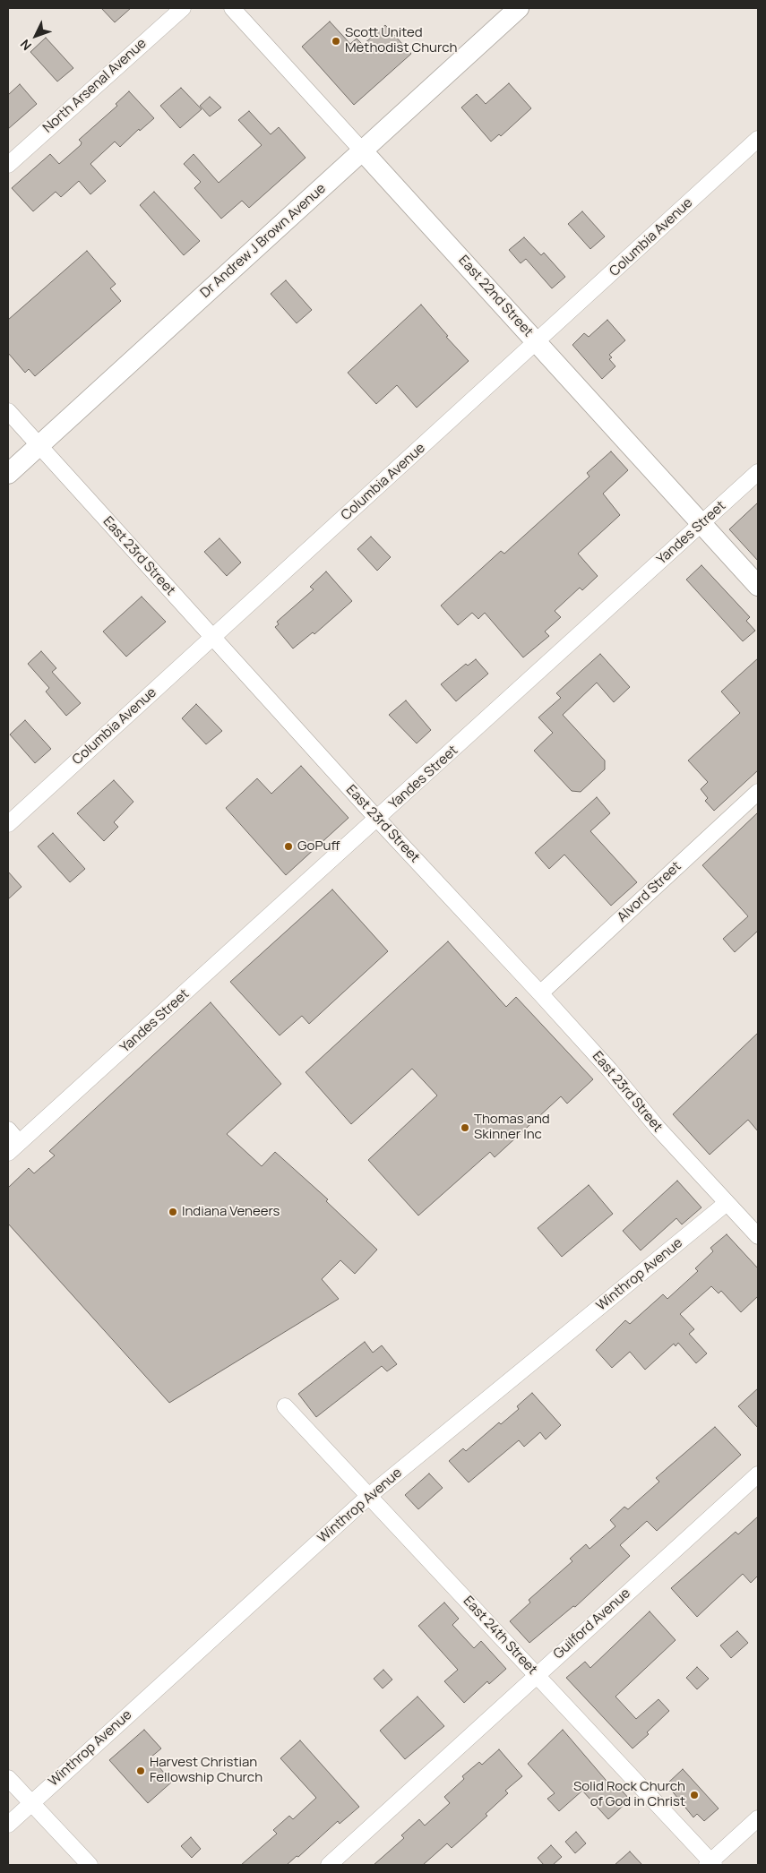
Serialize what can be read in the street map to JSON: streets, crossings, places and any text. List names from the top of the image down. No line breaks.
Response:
{"streets":{"main road":["Dr Andrew J Brown Avenue","East 22nd Street"],"street":["North Arsenal Avenue","Columbia Avenue","Yandes Street","East 23rd Street","Alvord Street","Winthrop Avenue","Guilford Avenue","East 24th Street"]},"crossings":[["Columbia Avenue","East 22nd Street"],["Columbia Avenue","East 23rd Street"],["Dr Andrew J Brown Avenue","East 22nd Street"],["Dr Andrew J Brown Avenue","East 23rd Street"],["East 22nd Street","Yandes Street"],["Yandes Street","East 23rd Street"],["East 23rd Street","Alvord Street"],["East 23rd Street","Winthrop Avenue"],["Winthrop Avenue","East 24th Street"],["Guilford Avenue","East 24th Street"]],"places":["Scott United Methodist Church","GoPuff","Thomas and Skinner Inc","Indiana Veneers","Harvest Christian Fellowship Church","Solid Rock Church of God in Christ"],"north":"bottom left"}
